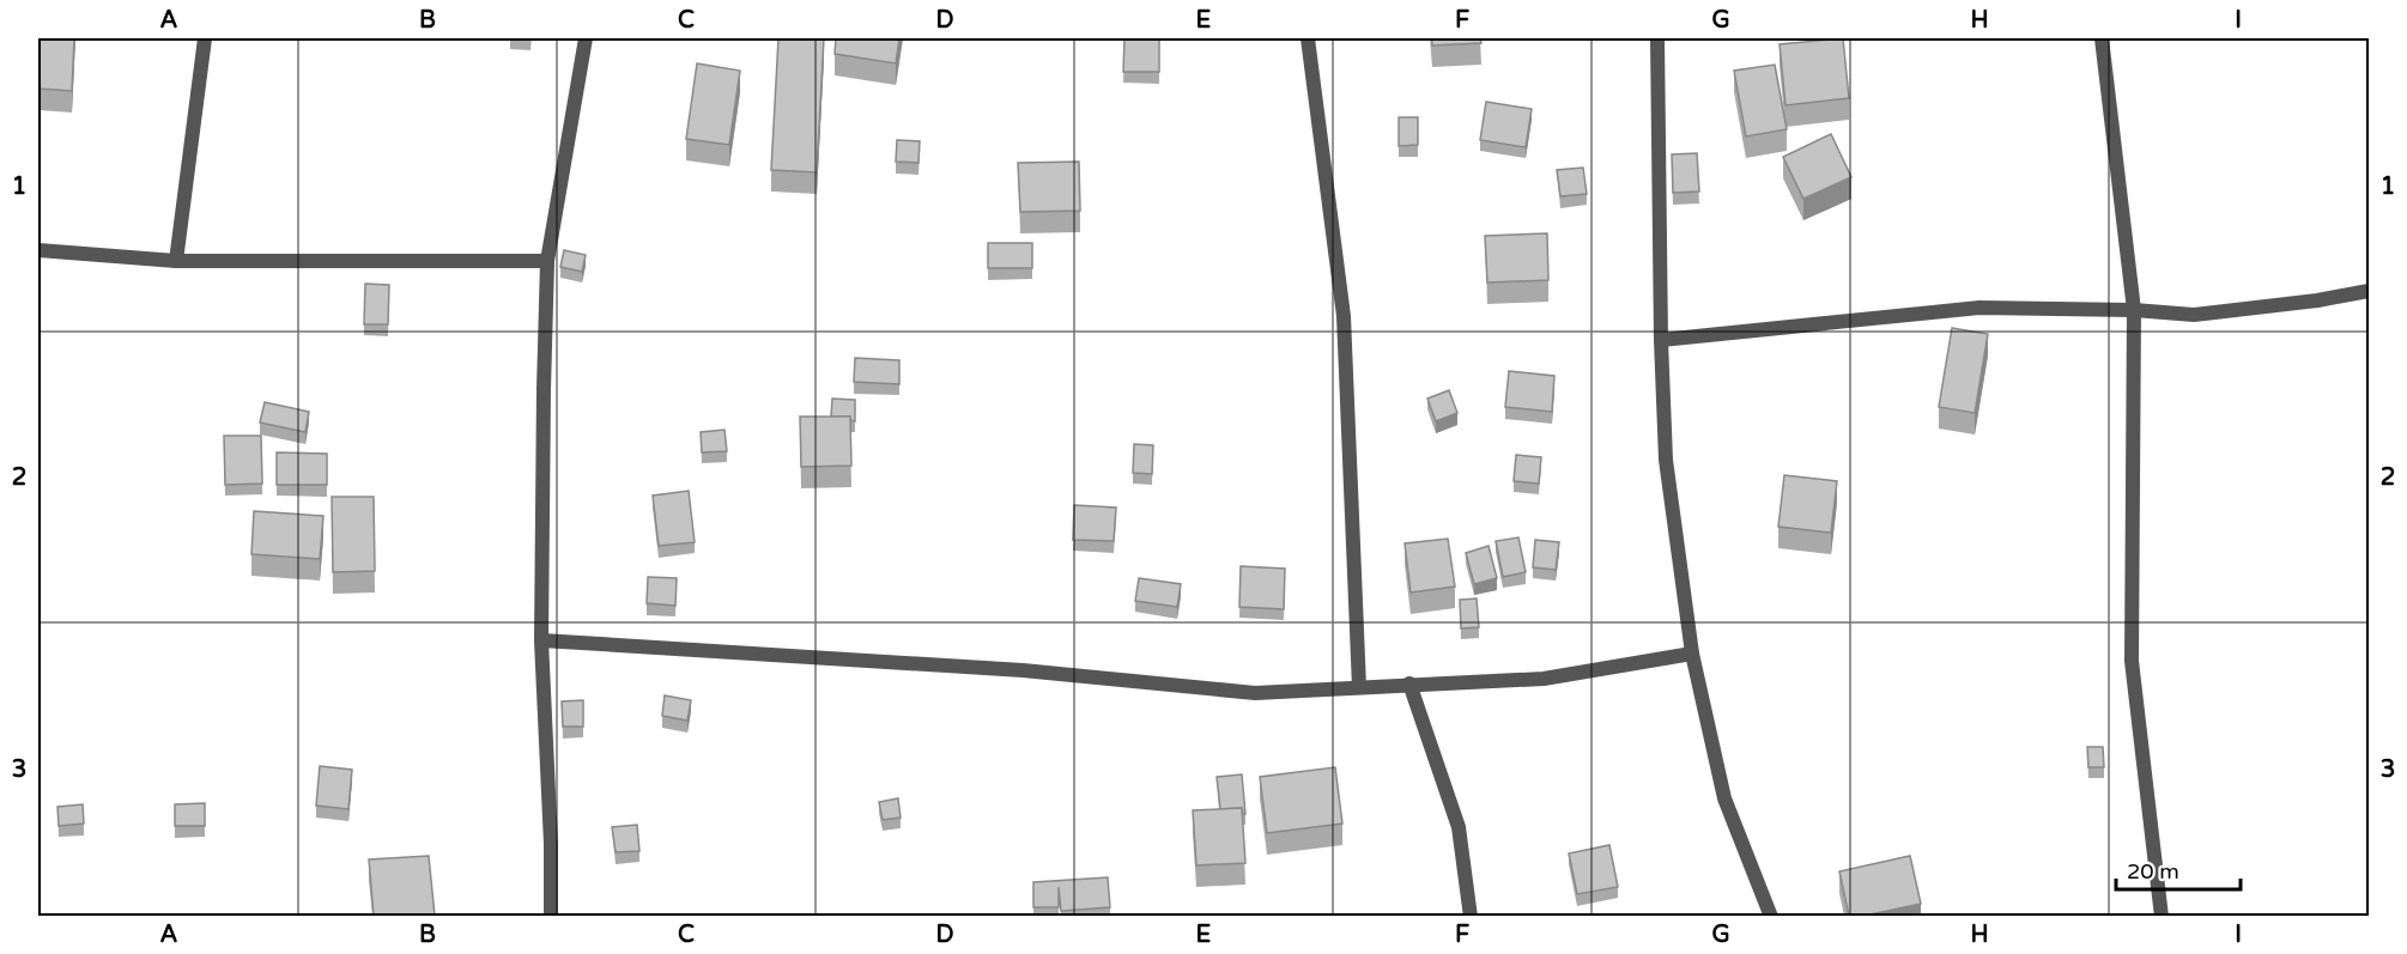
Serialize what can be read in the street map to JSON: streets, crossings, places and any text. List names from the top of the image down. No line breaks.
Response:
{"scale_bar":"20 m","grid":{"columns":["A","B","C","D","E","F","G","H","I"],"rows":["1","2","3"]}}
